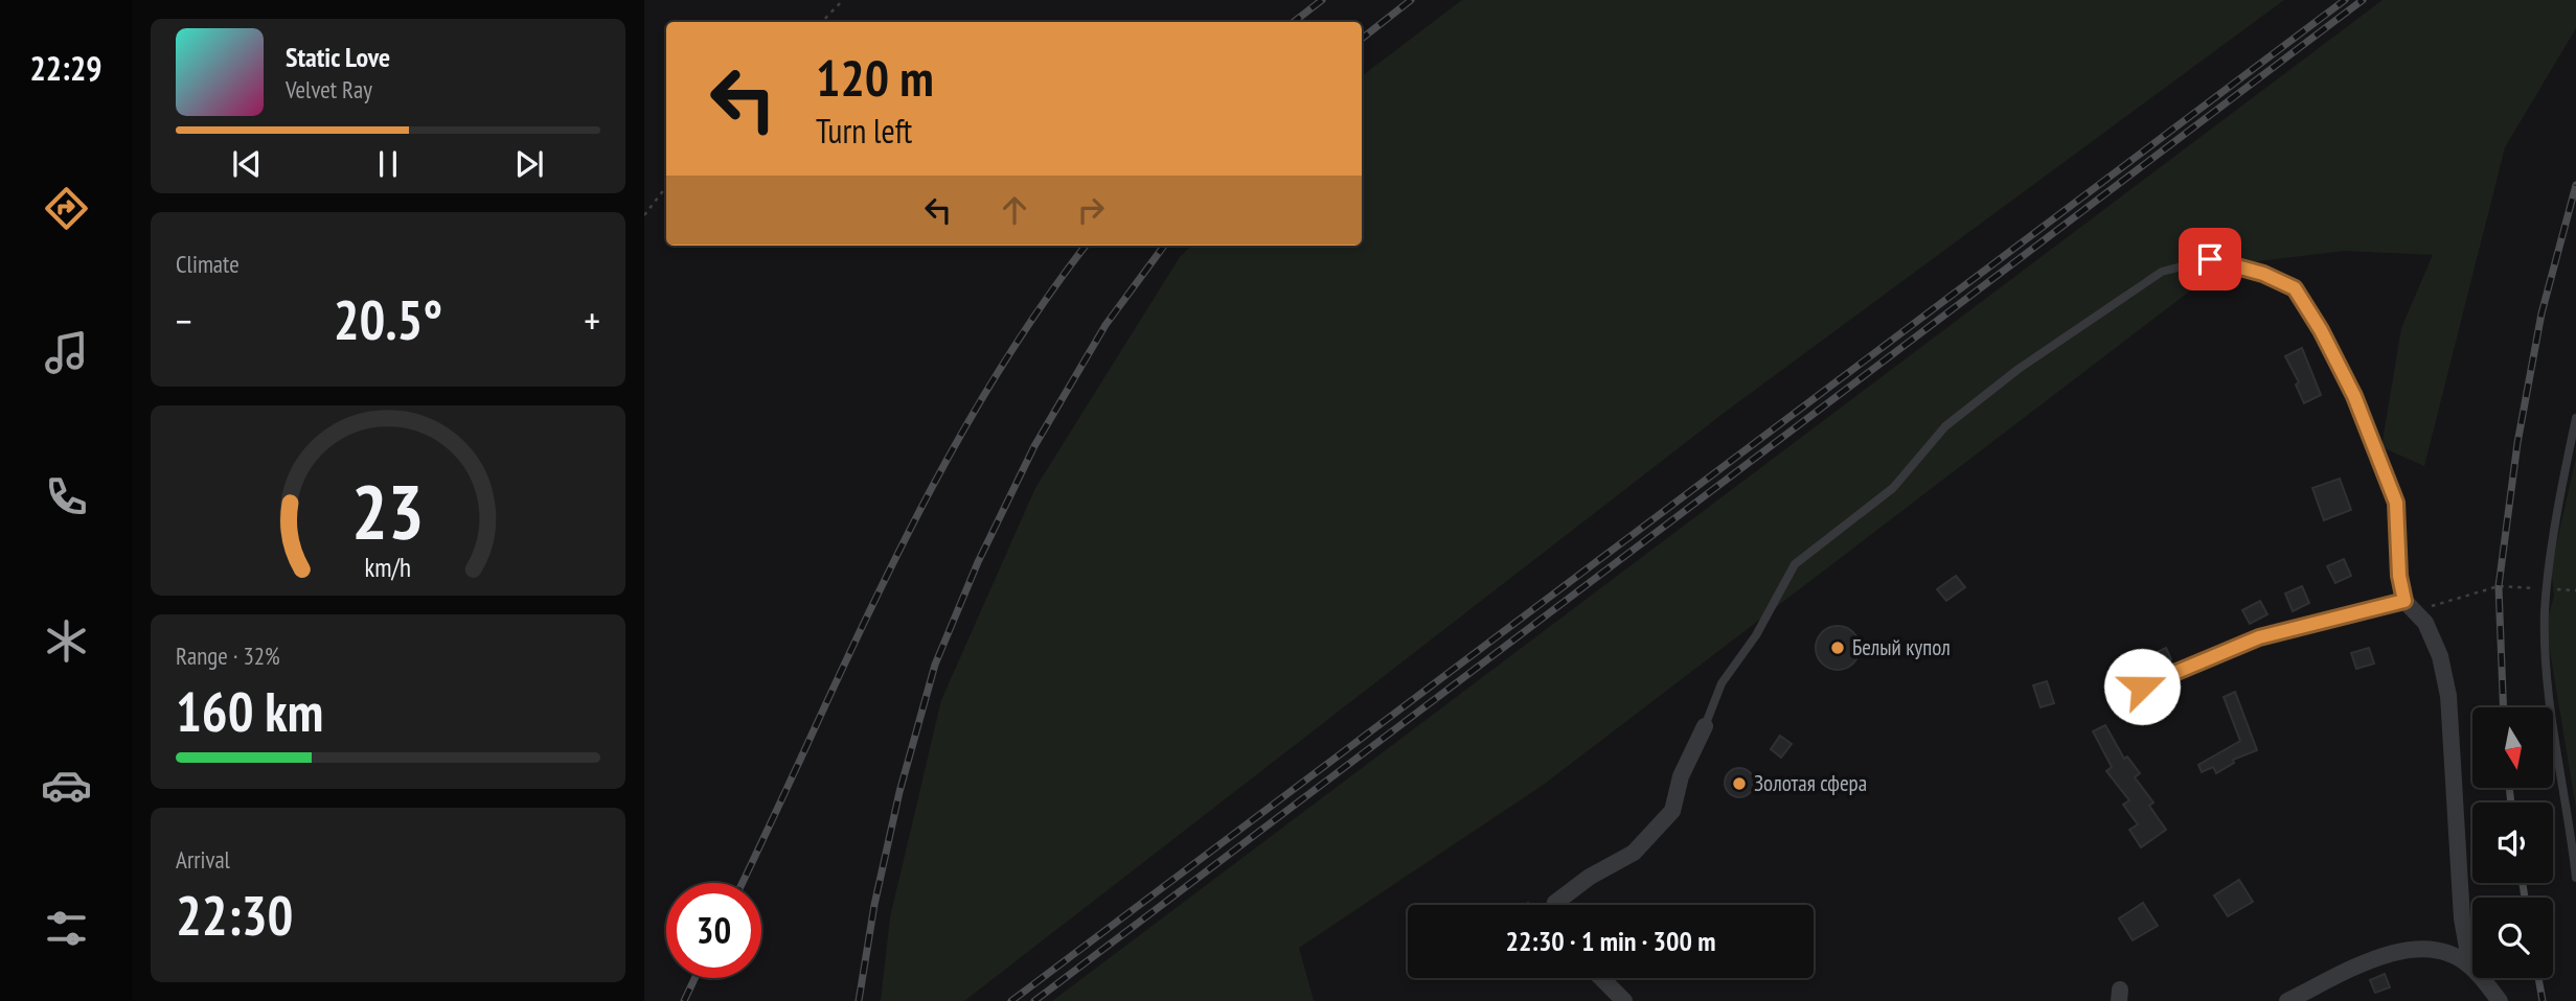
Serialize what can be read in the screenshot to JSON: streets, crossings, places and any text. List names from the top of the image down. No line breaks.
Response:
{"places":["Белый купол","Золотая сфера"],"north":"bottom","page":{"tabs":"22:29","turn":["120 m","Turn left"],"song":["Static Love","Velvet Ray"],"tile":["Climate",["Range · 32%","160 km"],["Arrival","22:30"]],"heat":["−","20.5°","+"],"limit":"30","trip":"22:30 · 1 min · 300 m","gauge":["23","km/h"]}}
